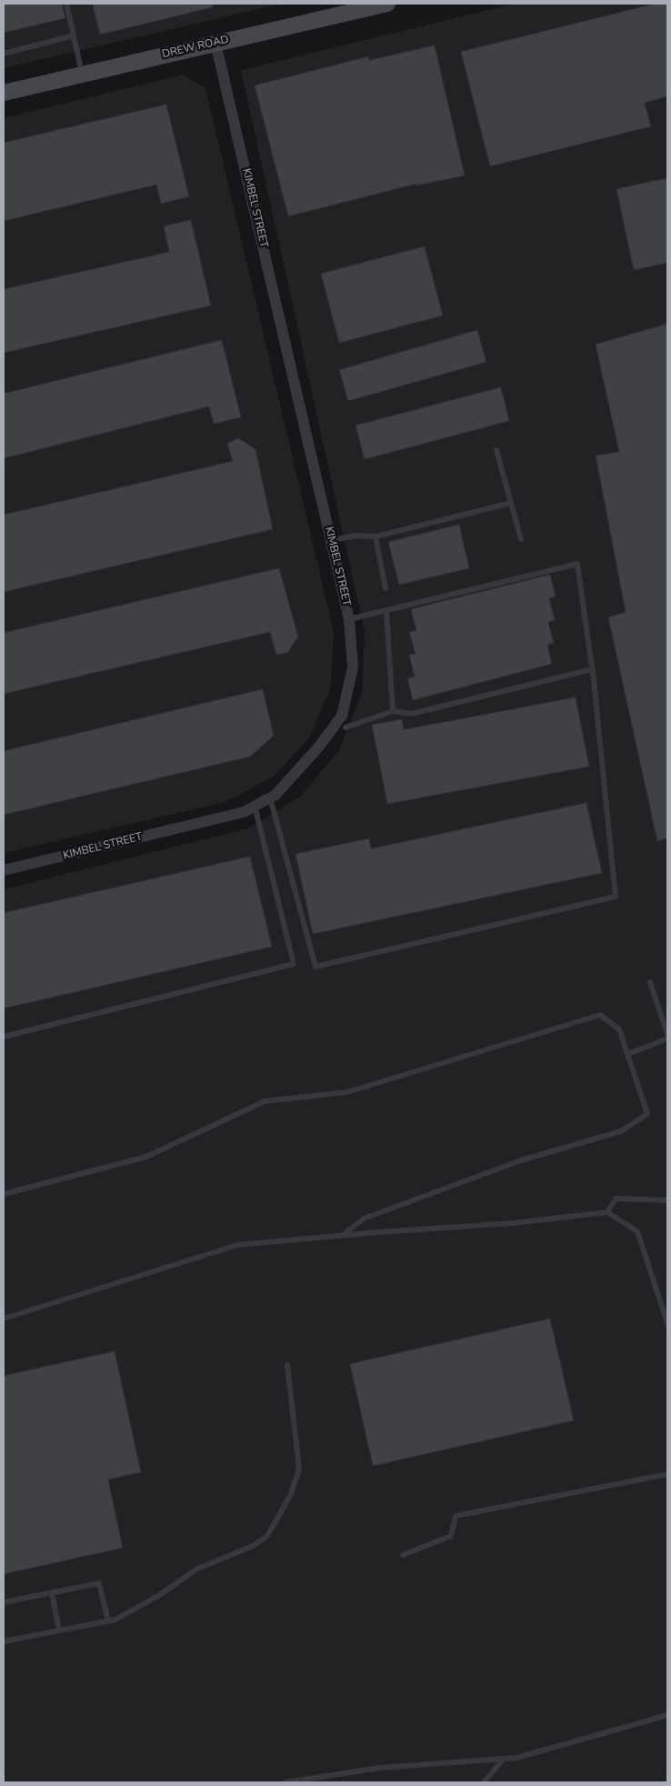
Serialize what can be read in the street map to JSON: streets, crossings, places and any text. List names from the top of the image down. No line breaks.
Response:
{"streets":{"street":["DREW ROAD","KIMBEL STREET"]},"crossings":[["DREW ROAD","KIMBEL STREET"]]}
